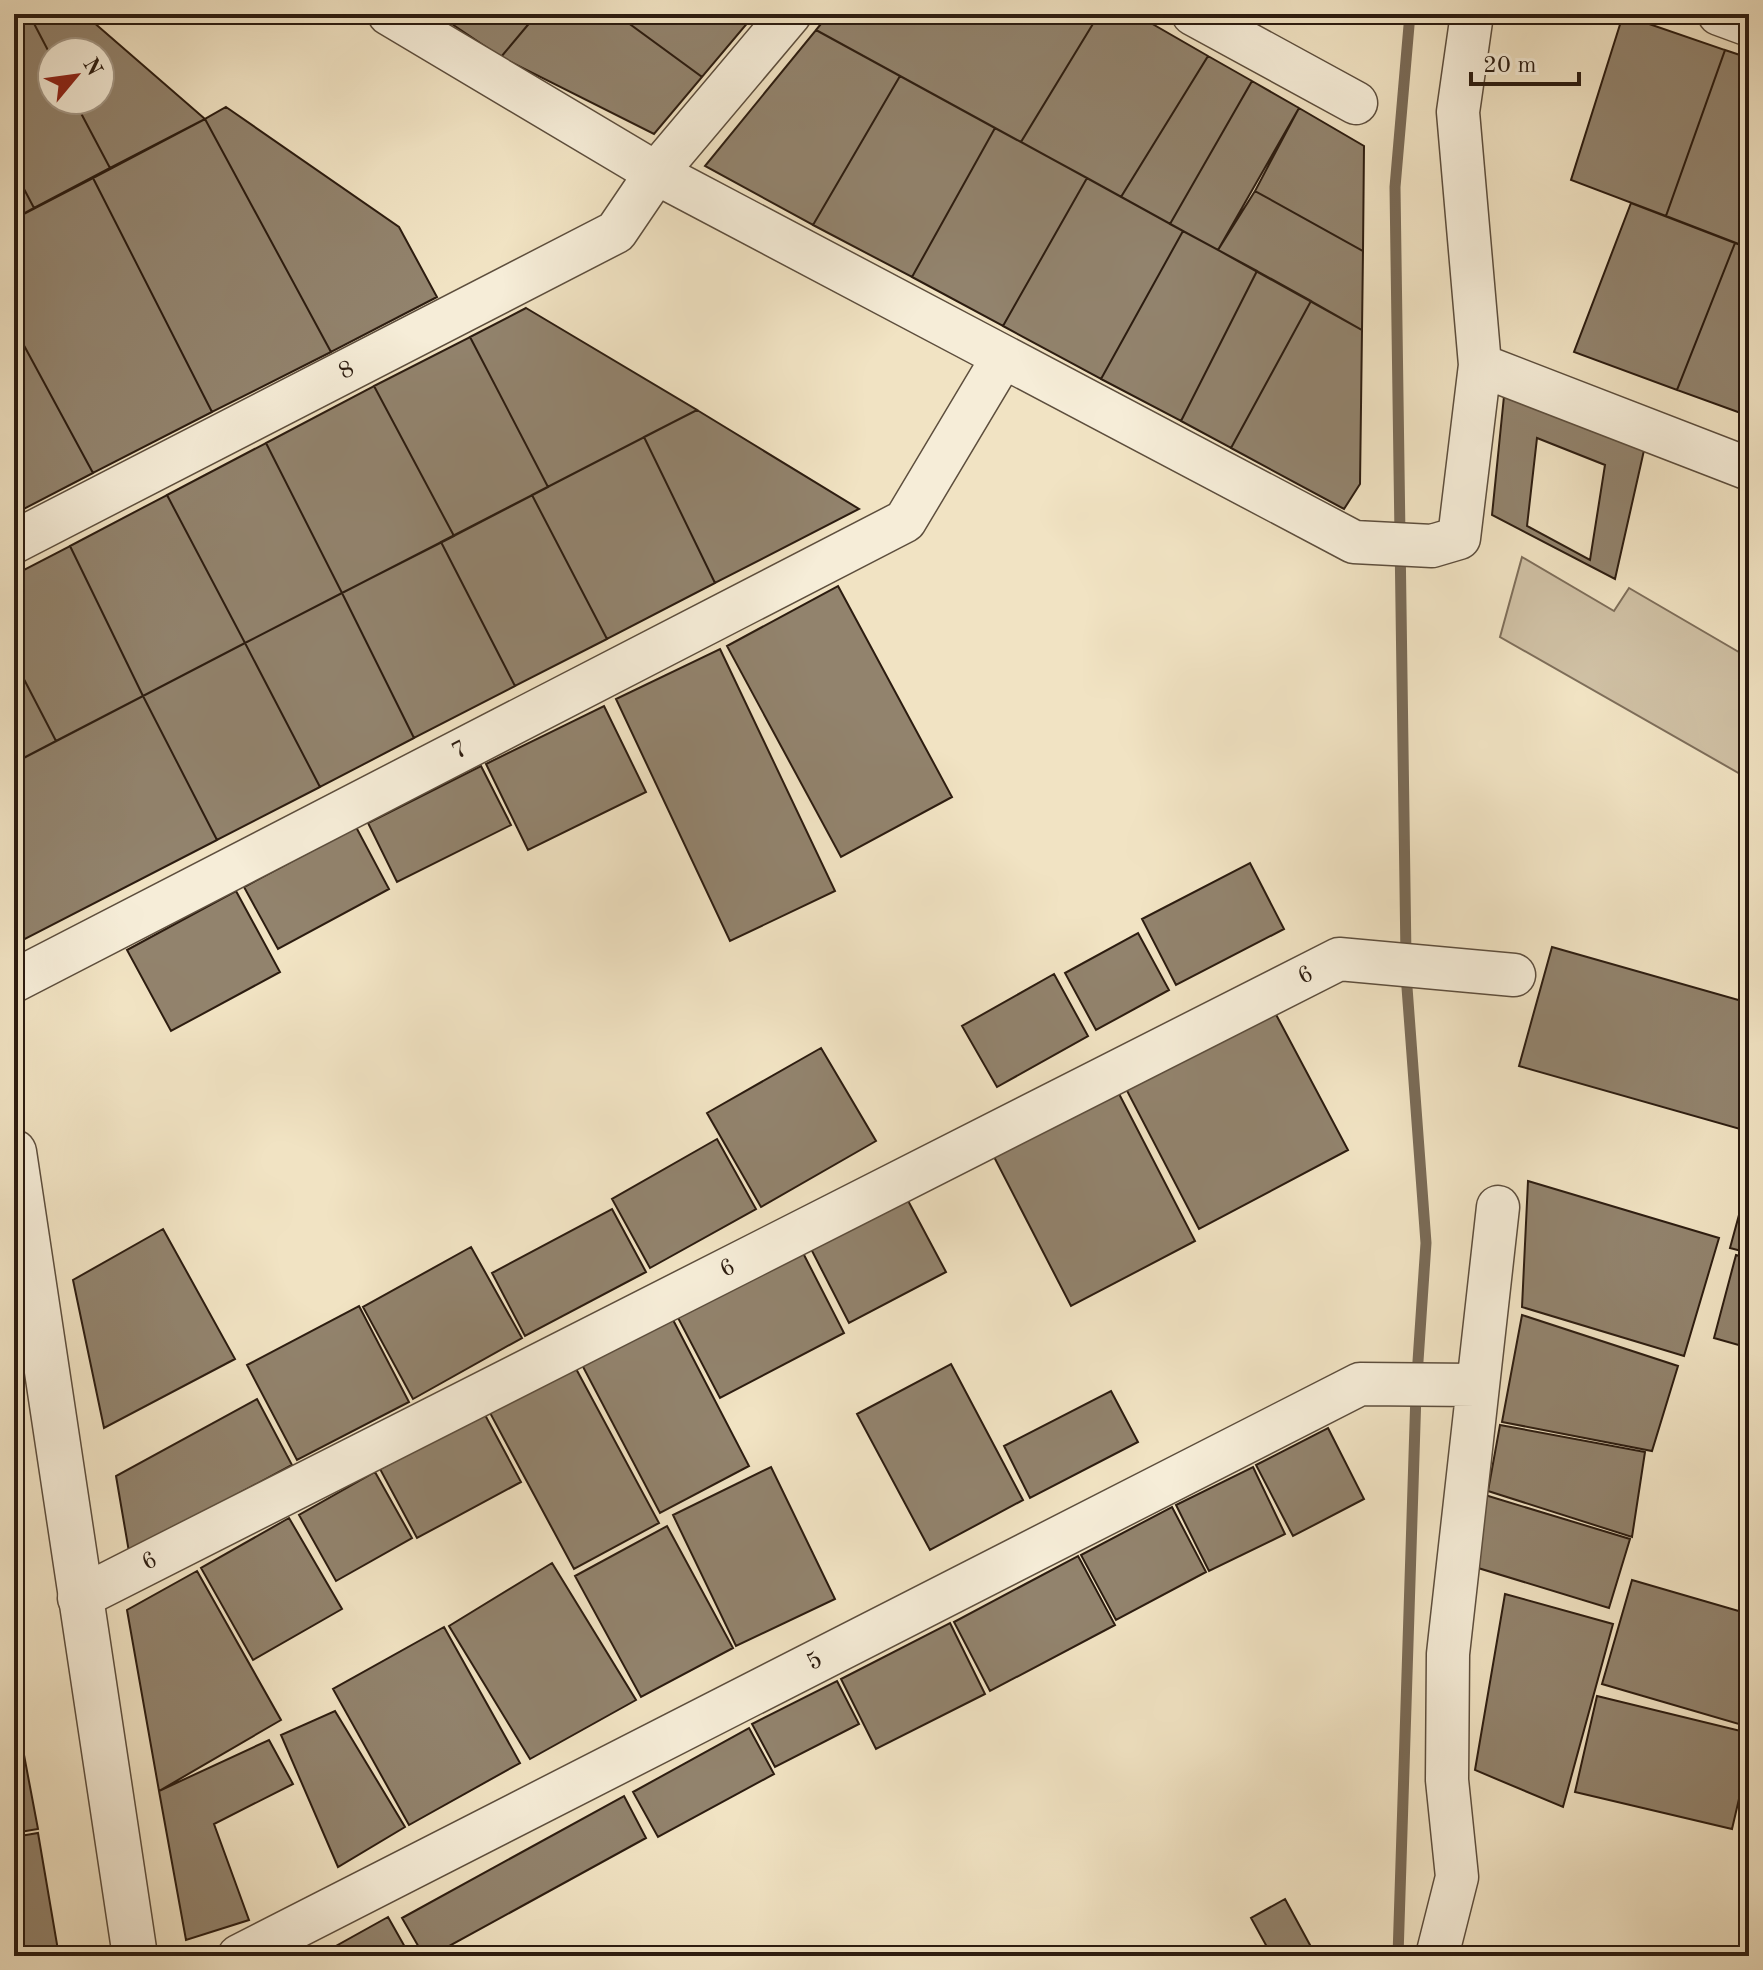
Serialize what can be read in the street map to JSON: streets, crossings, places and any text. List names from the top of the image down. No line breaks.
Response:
{"streets":{"street":["8","7","6","5"]},"scale_bar":"20 m","north":"top right"}
